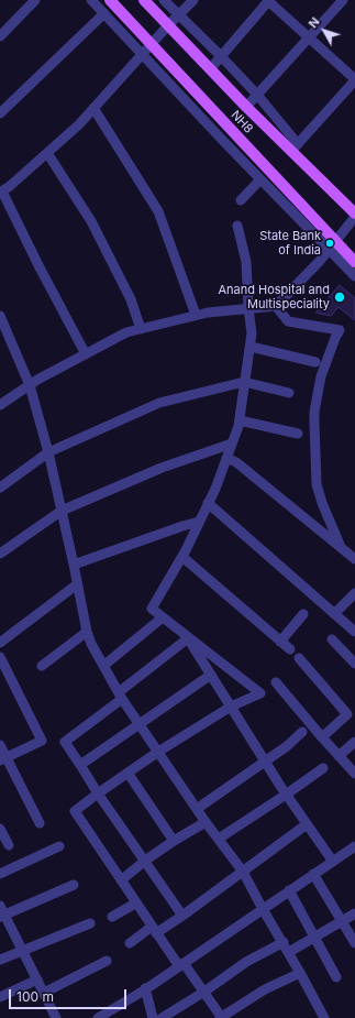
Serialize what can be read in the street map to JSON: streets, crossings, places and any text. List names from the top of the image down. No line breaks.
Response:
{"streets":{"main road":["NH8"]},"places":["State Bank of India","Anand Hospital and Multispeciality"],"scale_bar":"100 m","north":"top left"}
